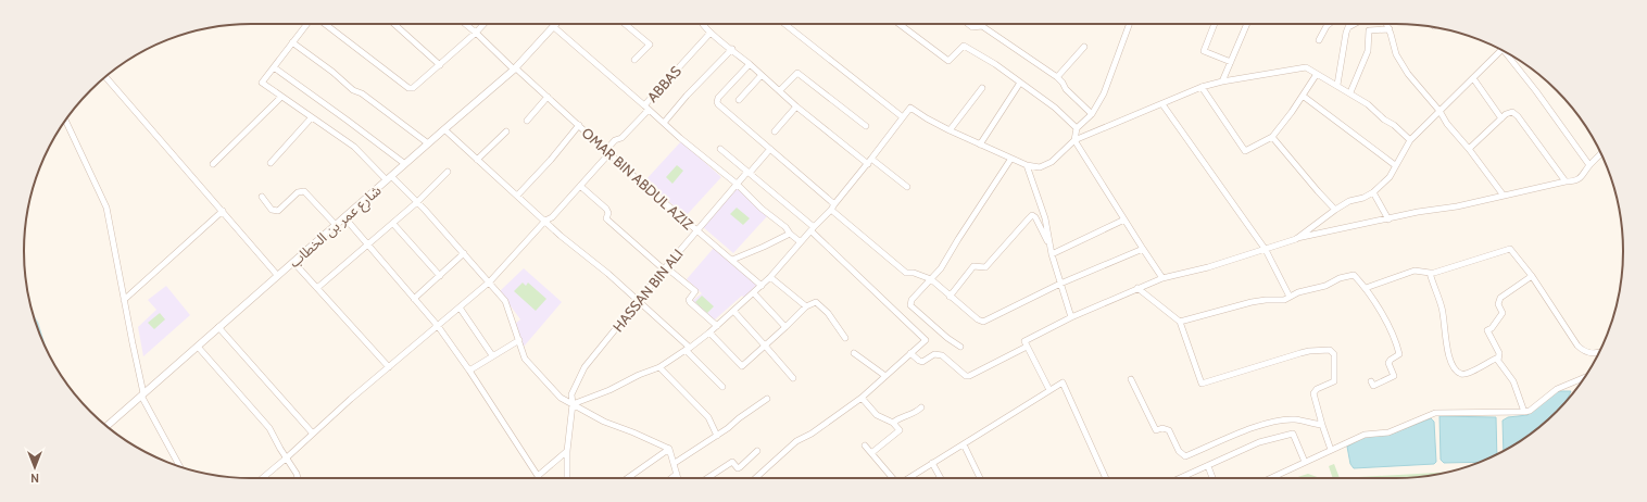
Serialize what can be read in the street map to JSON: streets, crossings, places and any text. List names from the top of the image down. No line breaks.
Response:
{"streets":{"street":["ABBAS","OMAR BIN ABDUL AZIZ","شارع عمر بن الخطاب","HASSAN BIN ALI"]},"crossings":[["ABBAS","OMAR BIN ABDUL AZIZ"],["OMAR BIN ABDUL AZIZ","شارع عمر بن الخطاب"],["OMAR BIN ABDUL AZIZ","HASSAN BIN ALI"]],"north":"bottom"}
